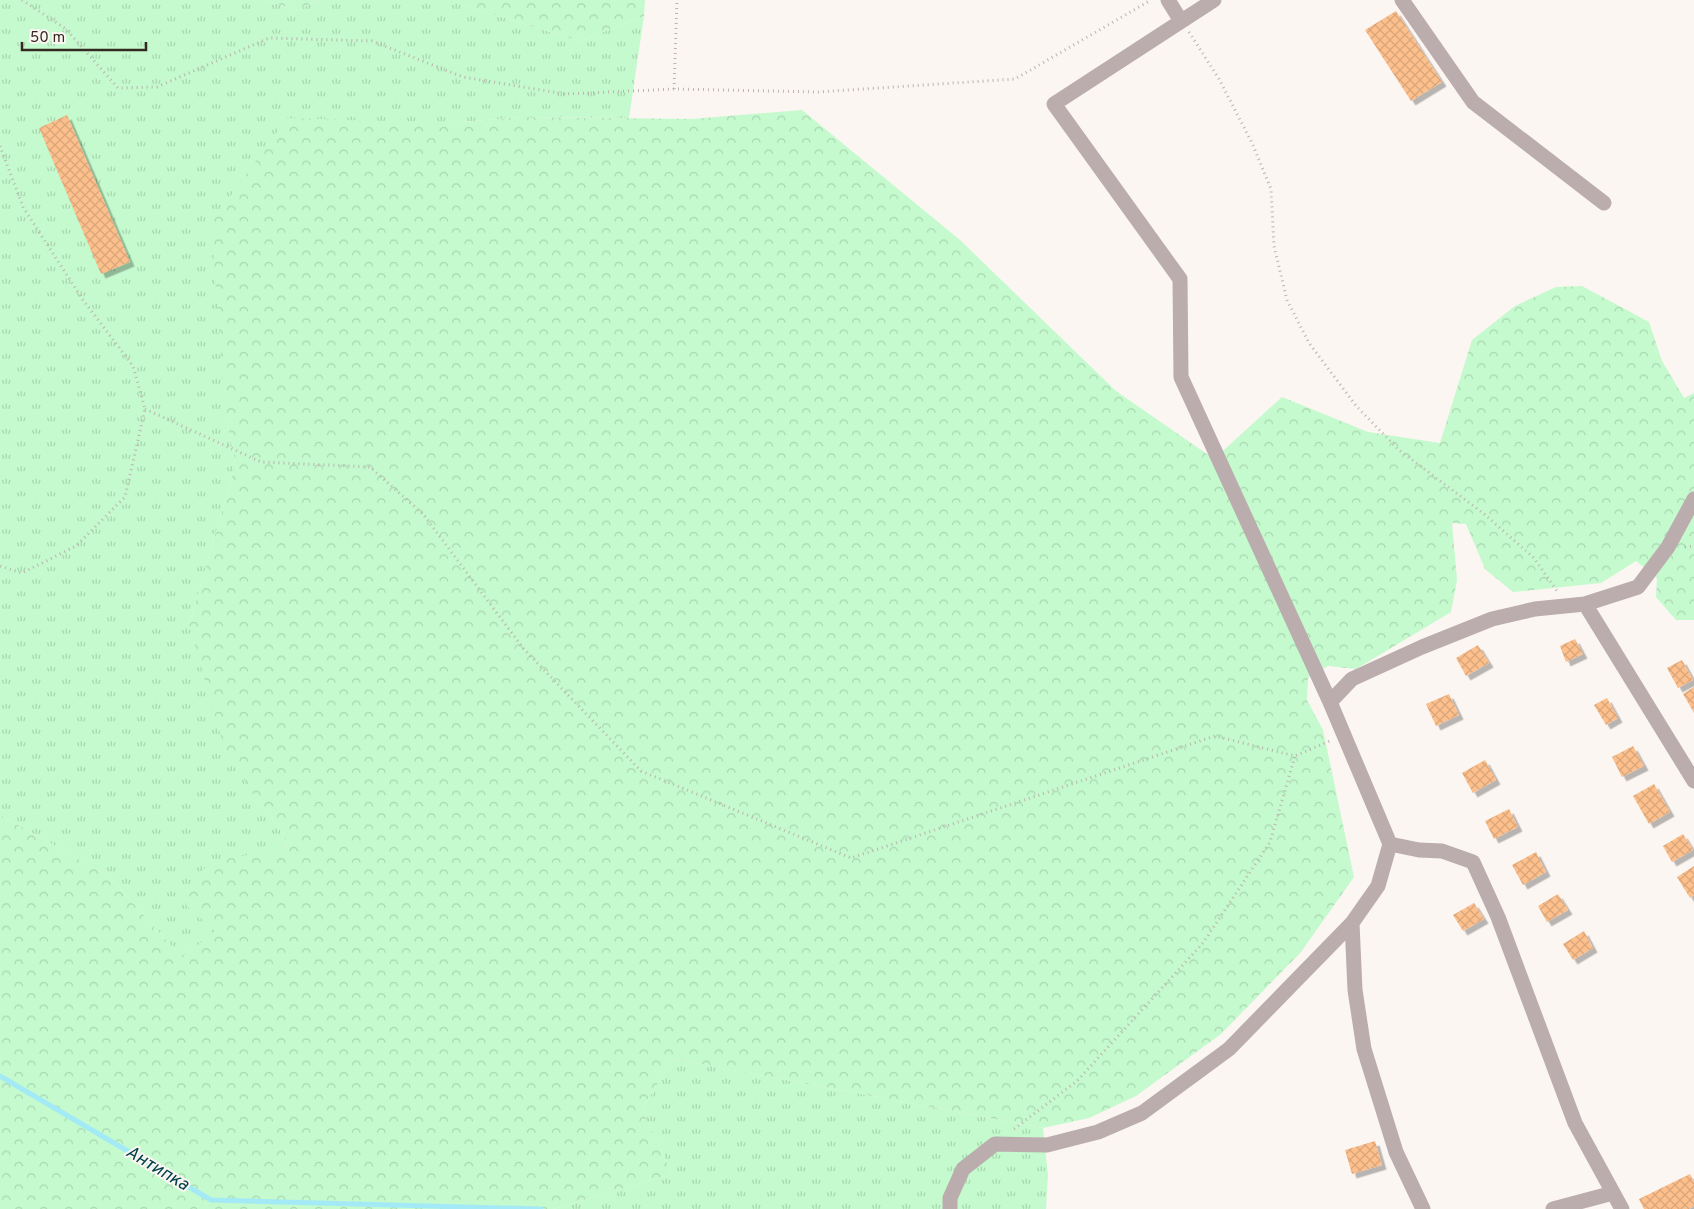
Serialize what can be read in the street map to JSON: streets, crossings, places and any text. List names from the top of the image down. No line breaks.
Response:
{"water":["Антипка"],"scale_bar":"50 m"}
